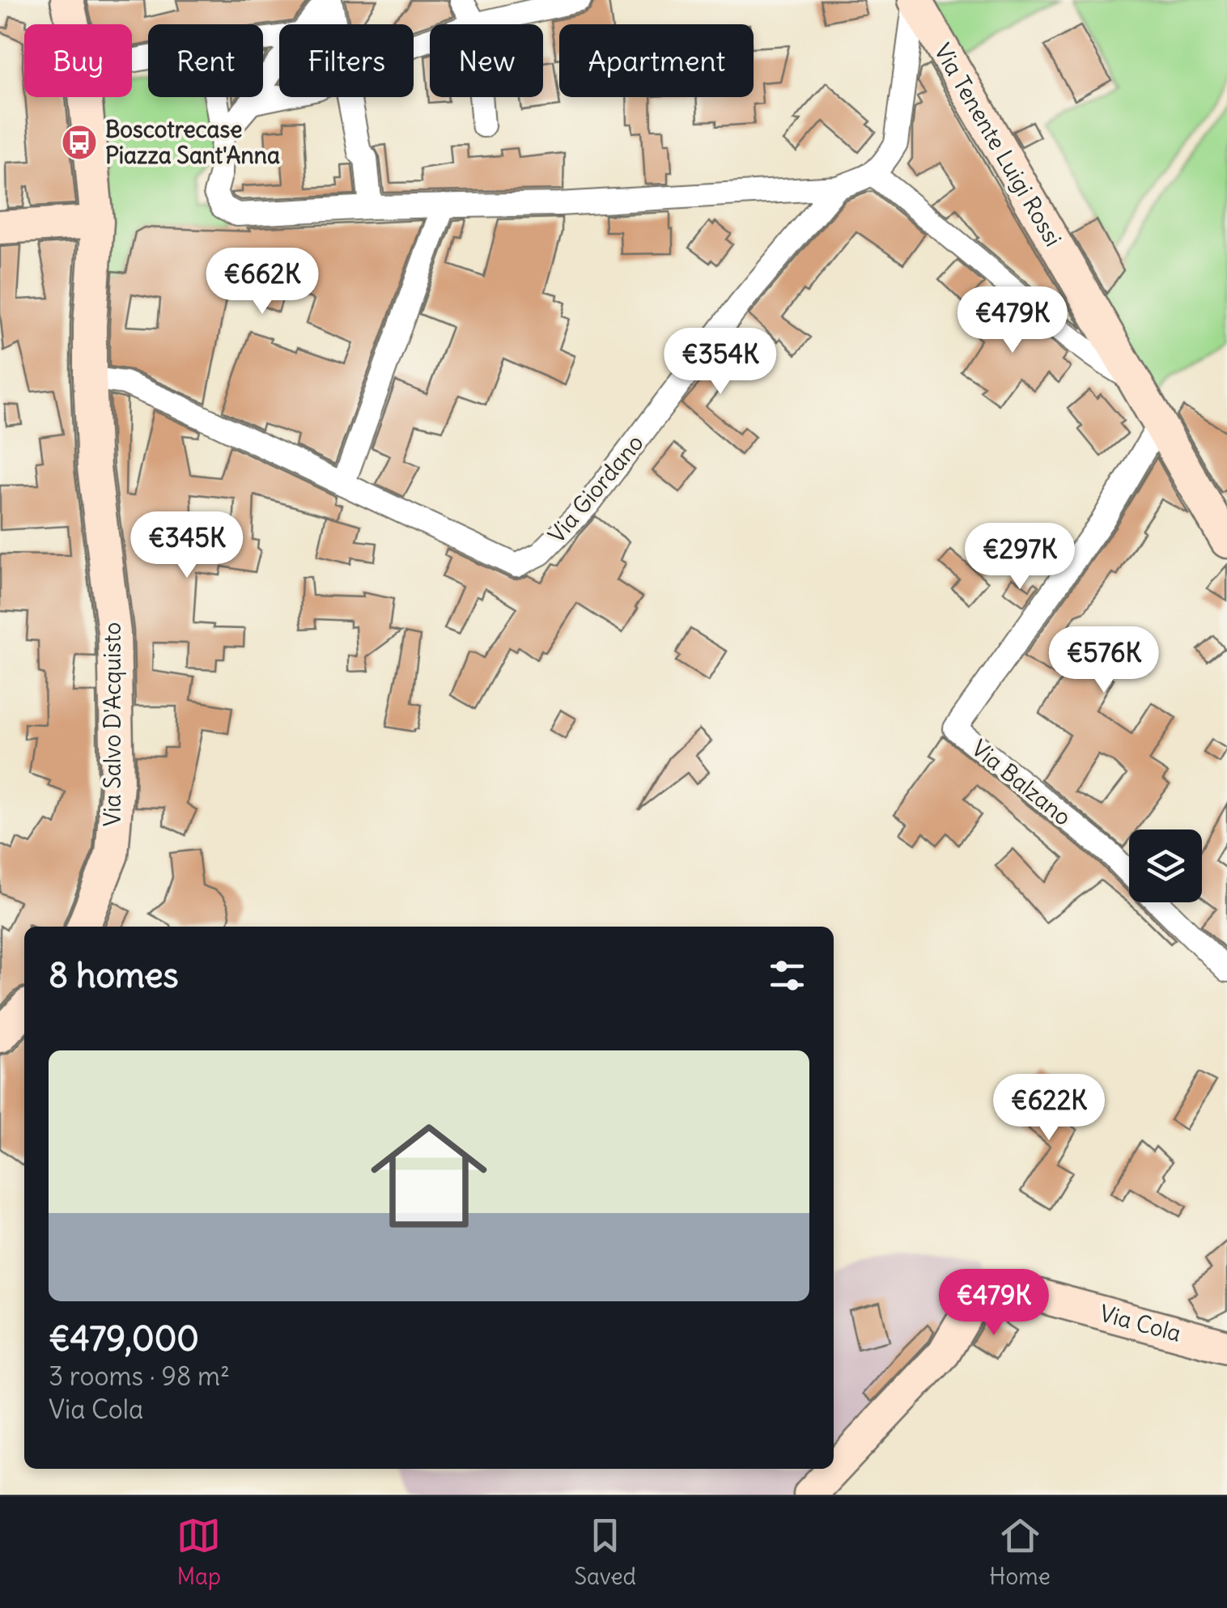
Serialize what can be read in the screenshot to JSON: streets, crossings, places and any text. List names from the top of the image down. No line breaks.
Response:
{"streets":{"street":["Via Tenente Luigi Rossi","Via Giordano","Via Salvo D'Acquisto","Via Balzano","Via Cola"]},"crossings":[["Via Tenente Luigi Rossi","Via Balzano"],["Via Giordano","Via Salvo D'Acquisto"]],"places":{"bus stop":["Boscotrecase Piazza Sant'Anna"]},"page":{"chip":["Buy","Rent","Filters","New","Apartment"],"price":["€662K","€479K","€354K","€345K","€297K","€576K","€622K","€479K"],"heading":"8 homes","list":[{"name":"€479,000","note":"3 rooms · 98 m² · Via Cola"}],"tabs":["Map","Saved","Home"]}}
